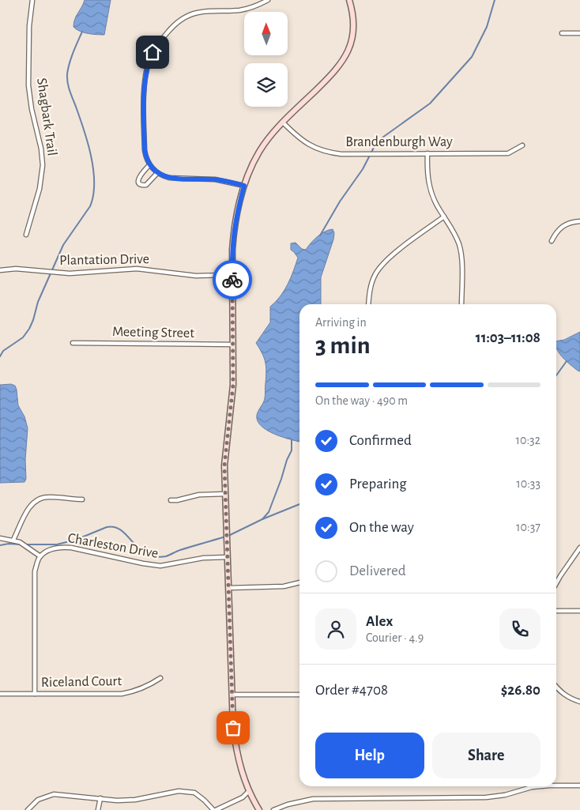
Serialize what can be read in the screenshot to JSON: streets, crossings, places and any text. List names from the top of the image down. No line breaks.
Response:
{"streets":{"street":["Shagbark Trail","Brandenburgh Way","Plantation Drive","Meeting Street","Charleston Drive","Riceland Court"]},"north":"top","page":{"heading":["3 min","Arriving in","11:03–11:08"],"panel":["Alex","Courier · 4.9","Order #4708","$26.80"],"bar":"On the way · 490 m","list":[["Confirmed","10:32"],["Preparing","10:33"],["On the way","10:37"],"Delivered"],"buttons":["Help","Share"]}}
